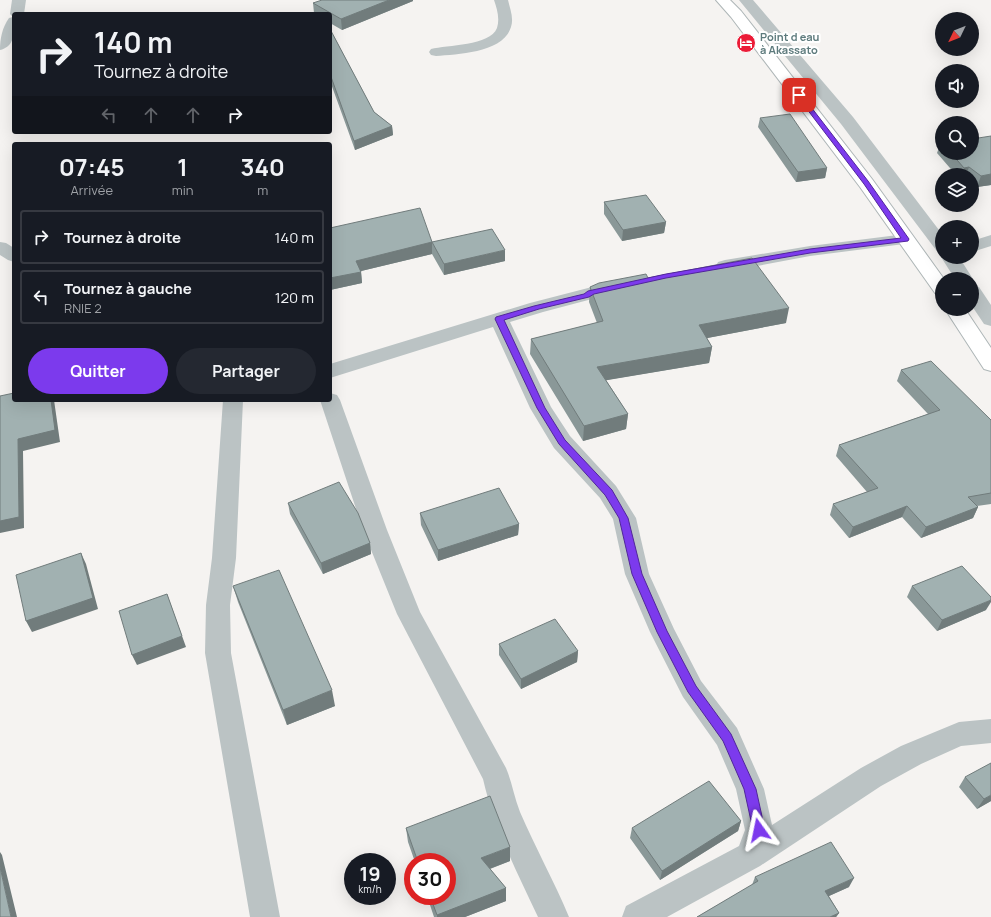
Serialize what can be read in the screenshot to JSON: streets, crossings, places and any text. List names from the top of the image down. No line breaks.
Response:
{"places":{"hotel":["Point d eau à Akassato"]},"north":"bottom left","page":{"map_buttons":["+","−"],"turn":["140 m","Tournez à droite"],"eta":["07:45","Arrivée","1","min","340","m"],"list":[{"name":"Tournez à droite","value":"140 m"},{"name":"Tournez à gauche","note":"RNIE 2","value":"120 m"}],"buttons":["Quitter","Partager"],"speed":"19 km/h","limit":"30"}}
